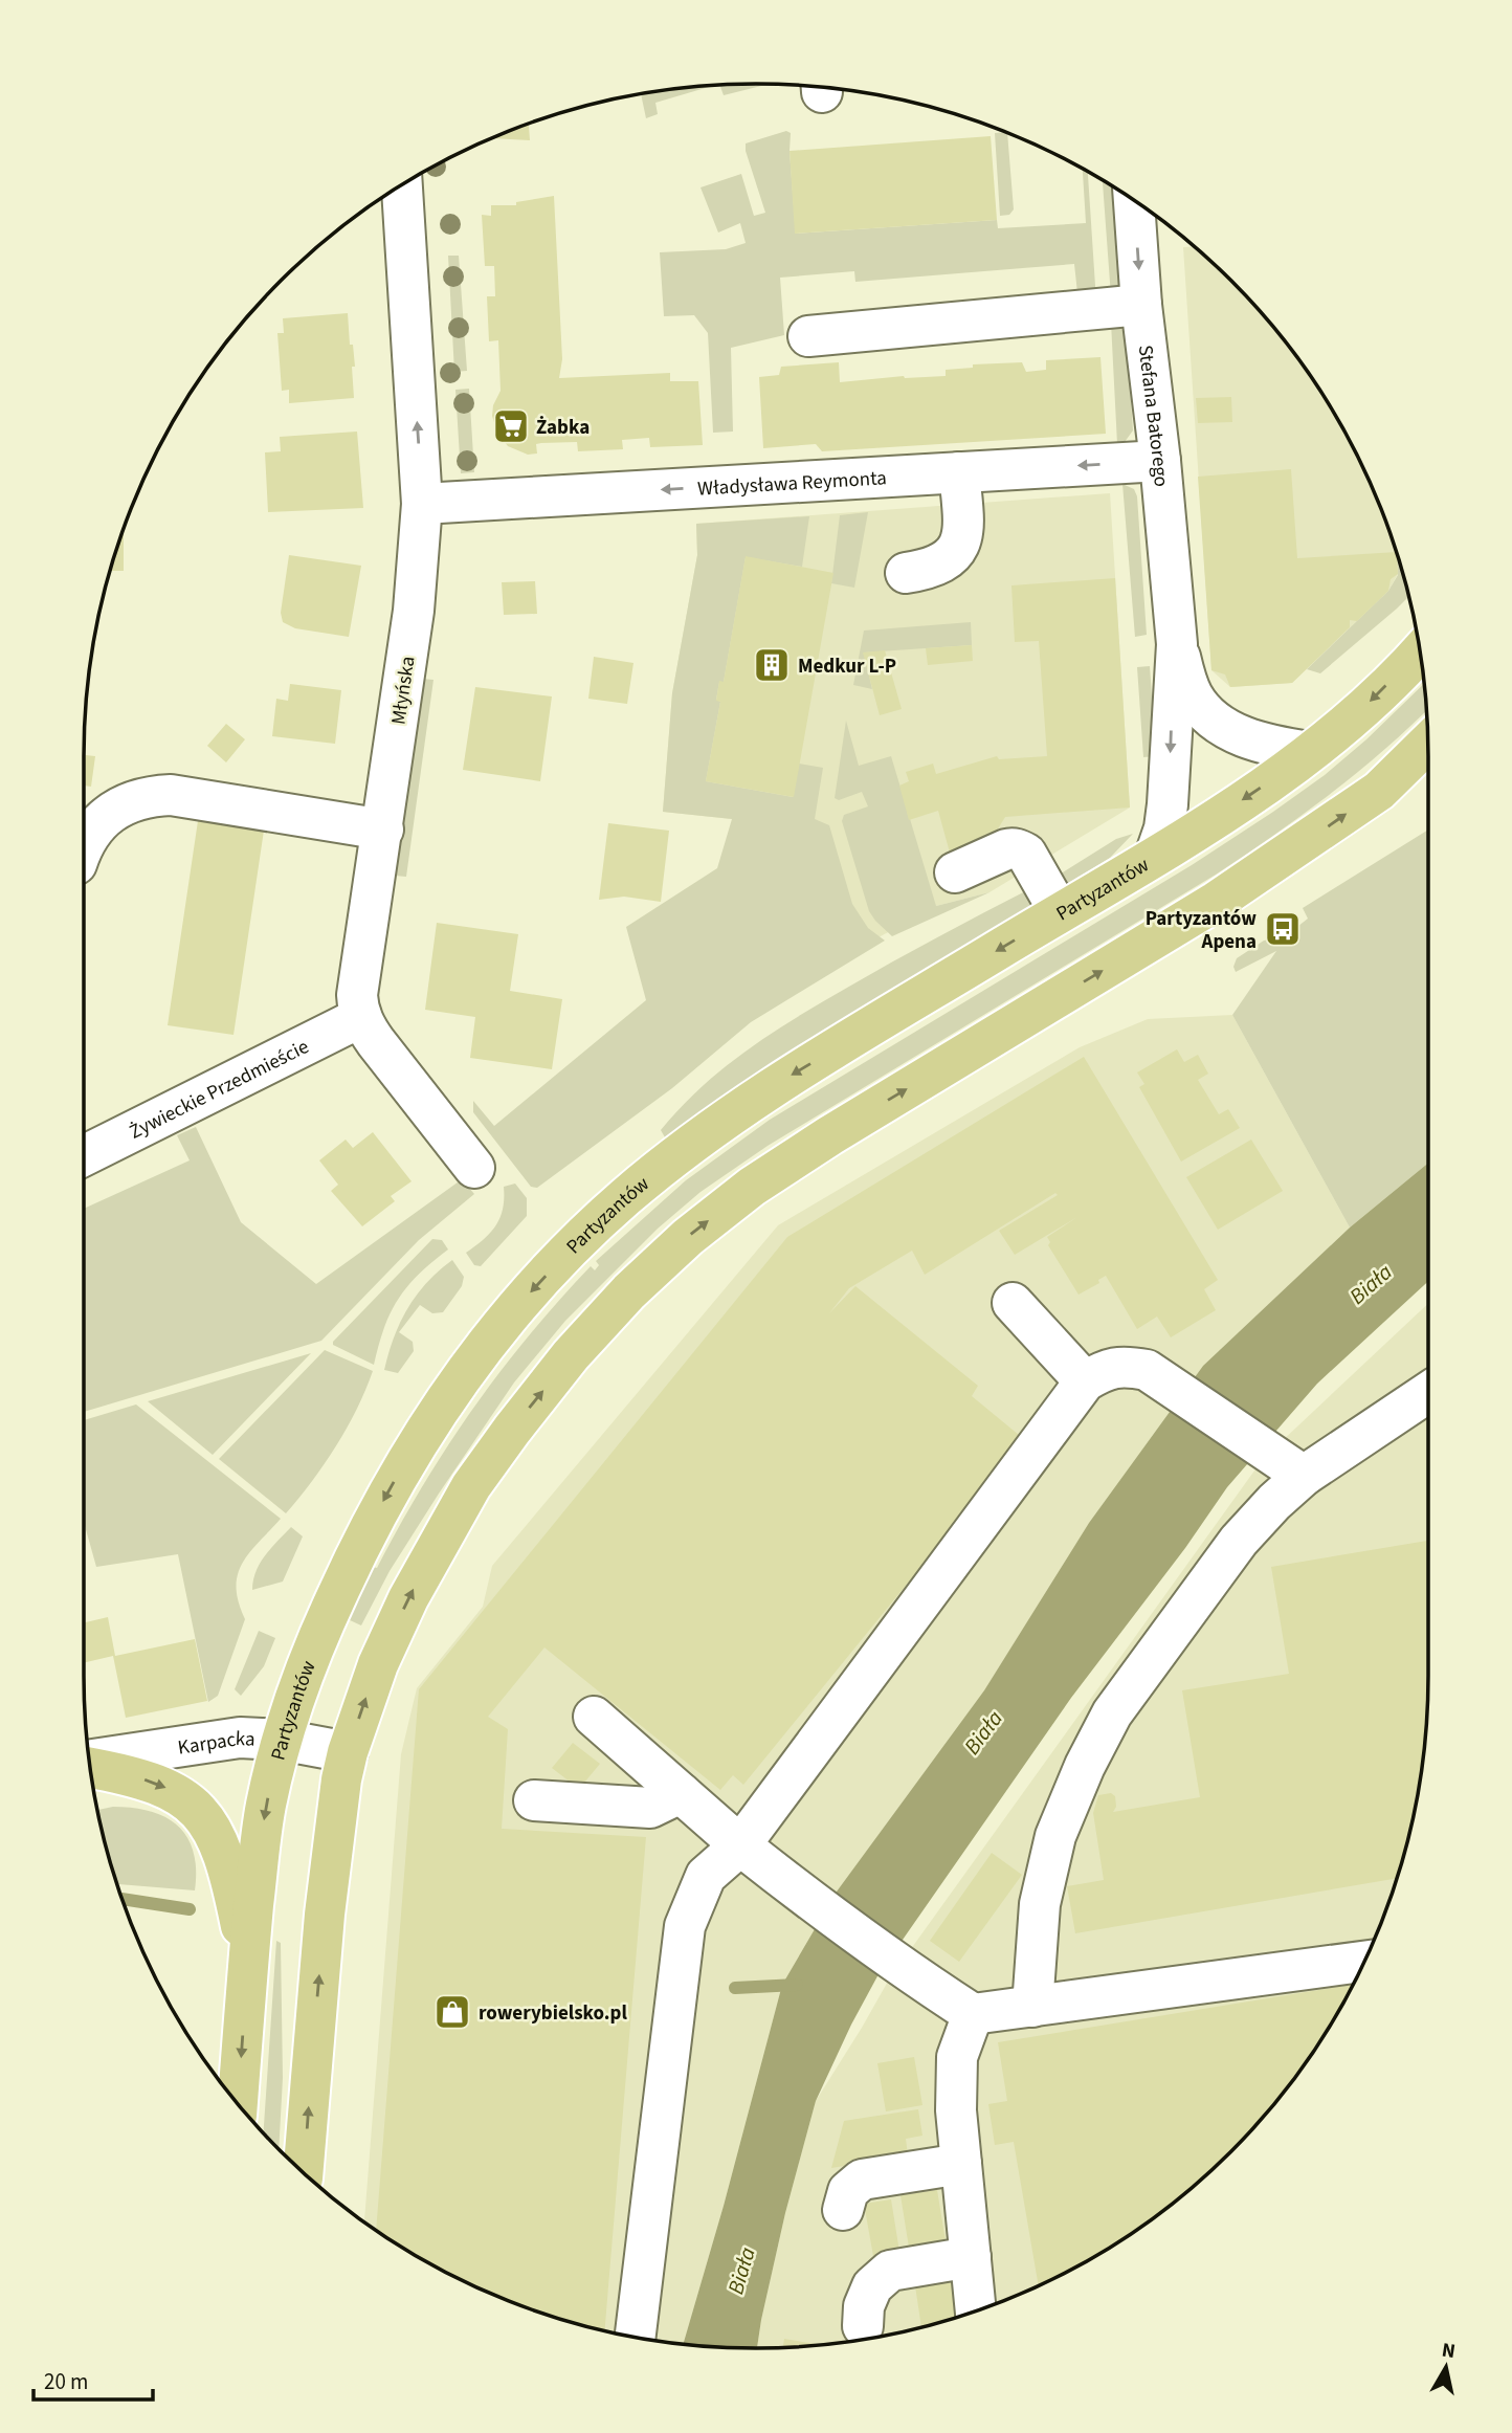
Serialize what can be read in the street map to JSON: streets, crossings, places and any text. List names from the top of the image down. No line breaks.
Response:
{"streets":{"main road":["Partyzantów"],"street":["Stefana Batorego","Władysława Reymonta","Młyńska","Żywieckie Przedmieście","Karpacka"]},"crossings":[["Stefana Batorego","Władysława Reymonta"],["Stefana Batorego","Partyzantów"],["Władysława Reymonta","Młyńska"],["Młyńska","Żywieckie Przedmieście"],["Partyzantów","Karpacka"]],"one_way":["Stefana Batorego"],"water":["Biała"],"places":{"supermarket":["Żabka"],"building":["Medkur L-P"],"bus stop":["Partyzantów Apena"],"shop":["rowerybielsko.pl"]},"scale_bar":"20 m","north":"top"}
